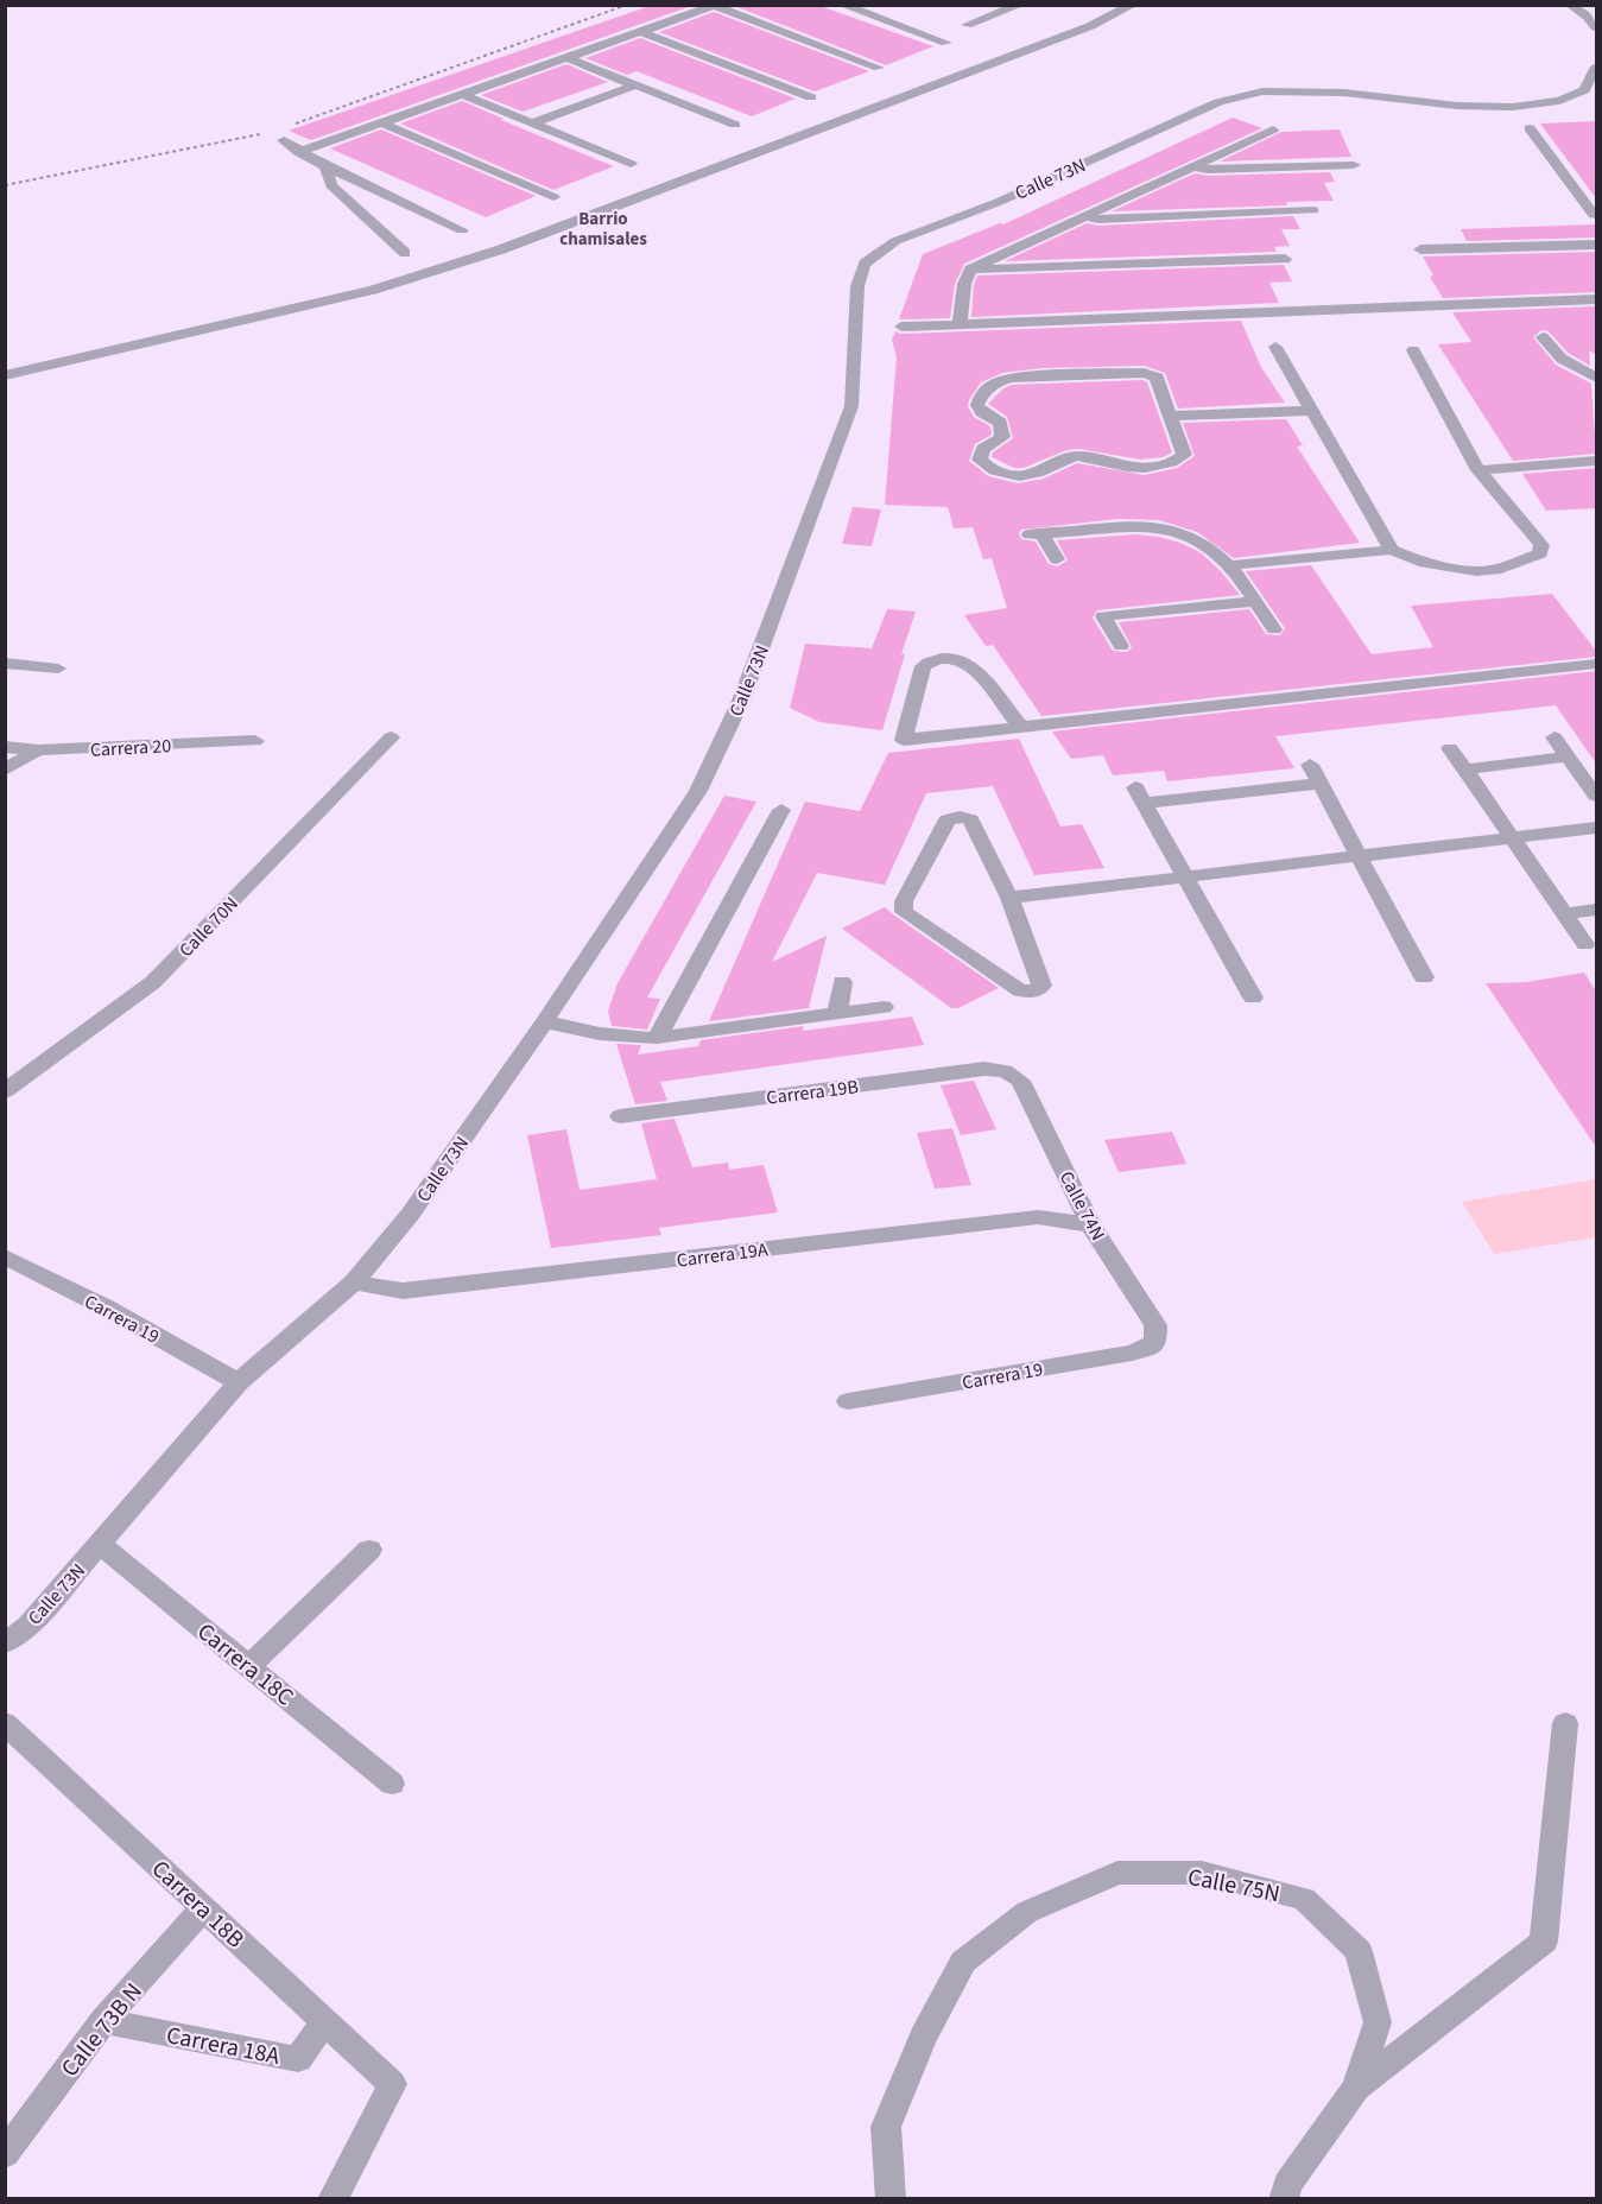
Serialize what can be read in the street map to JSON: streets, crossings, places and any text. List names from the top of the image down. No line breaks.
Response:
{"streets":{"street":["Calle 73N","Carrera 20","Calle 70N","Carrera 19B","Calle 74N","Carrera 19A","Carrera 19","Carrera 18C","Calle 75N","Carrera 18B","Calle 73B N","Carrera 18A"]},"crossings":[["Calle 73N","Carrera 19A"],["Calle 73N","Carrera 19"],["Calle 73N","Carrera 18C"],["Carrera 19B","Calle 74N"],["Calle 74N","Carrera 19A"],["Calle 74N","Carrera 19"],["Carrera 18B","Calle 73B N"],["Carrera 18B","Carrera 18A"],["Calle 73B N","Carrera 18A"]],"districts":["Barrio chamisales"]}
